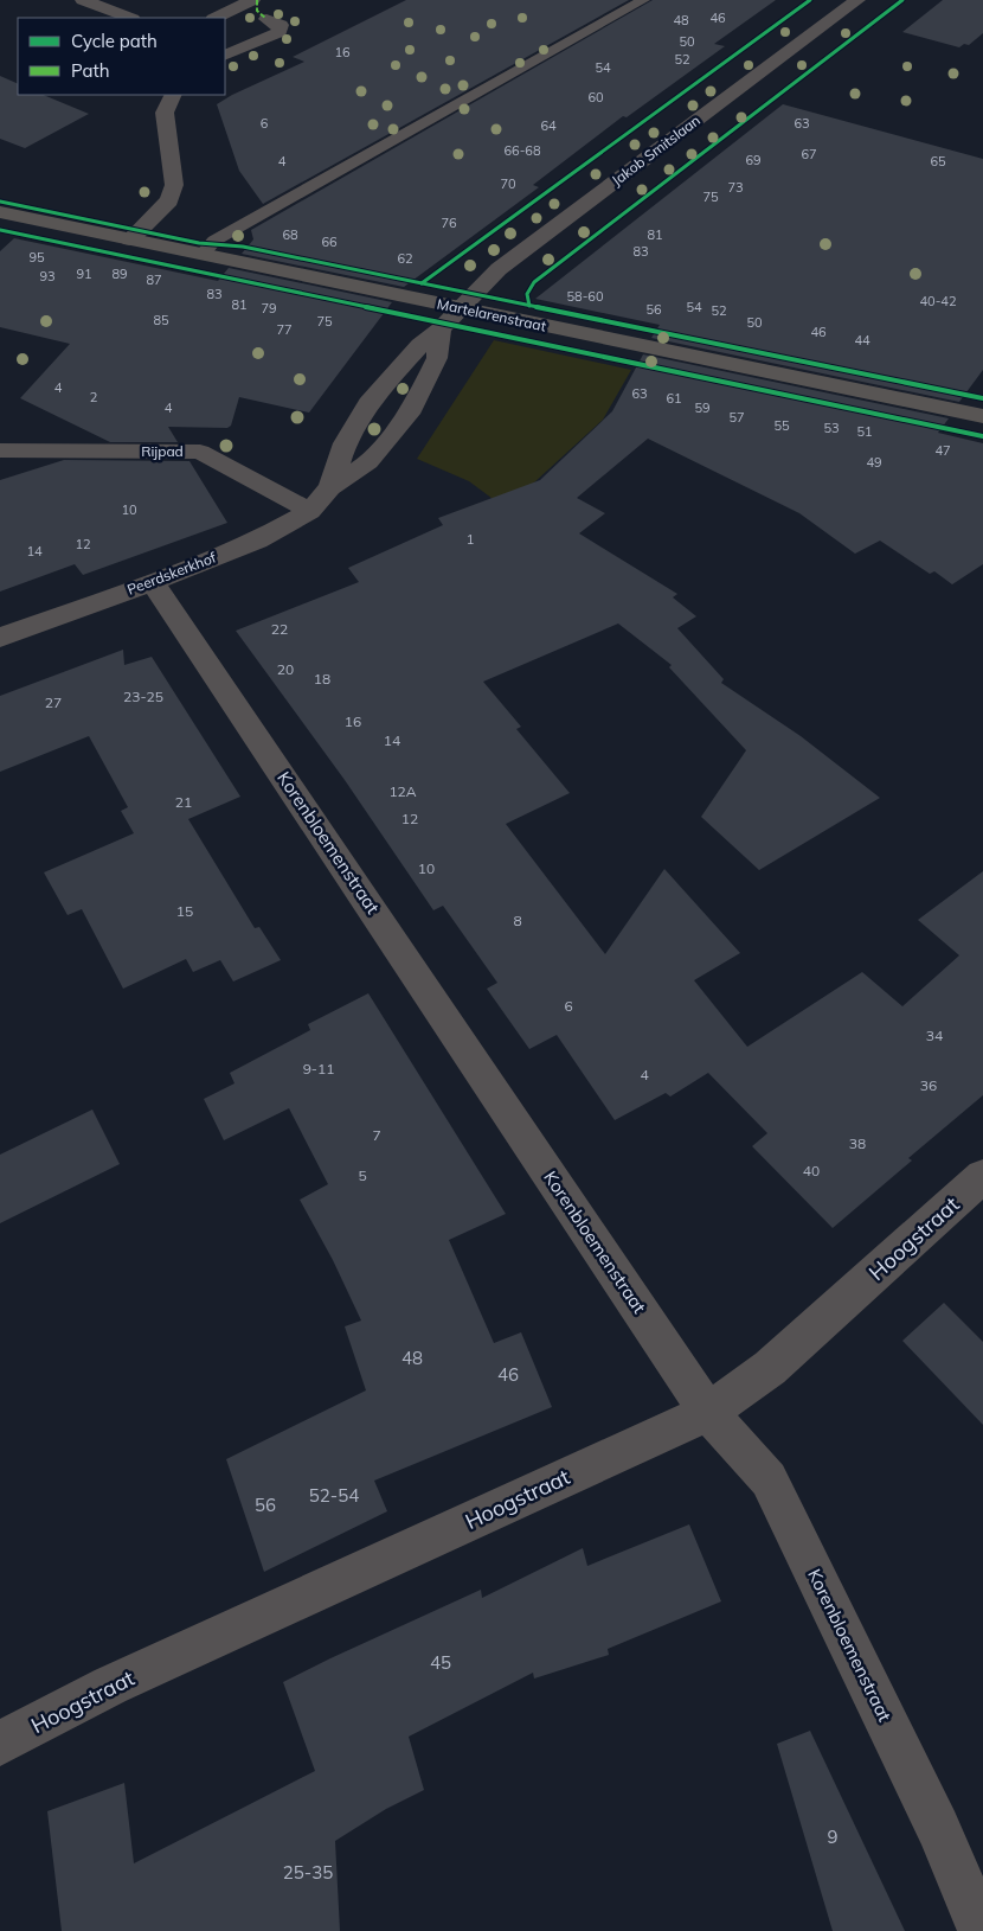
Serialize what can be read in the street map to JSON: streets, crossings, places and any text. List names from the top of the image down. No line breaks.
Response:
{"streets":{"main road":["Martelarenstraat"],"street":["Jakob Smitslaan","Rijpad","Peerdskerkhof","Korenbloemenstraat","Hoogstraat"]},"crossings":[["Jakob Smitslaan","Martelarenstraat"],["Jakob Smitslaan","Peerdskerkhof"],["Martelarenstraat","Peerdskerkhof"],["Rijpad","Peerdskerkhof"],["Peerdskerkhof","Korenbloemenstraat"],["Korenbloemenstraat","Hoogstraat"]],"house_numbers":["46","48","50","16","52","54","60","6","63","64","66-68","67","69","4","65","70","73","75","76","68","81","66","83","95","62","91","89","93","87","83","58-60","40-42","81","54","79","56","52","85","75","50","77","46","44","4","63","2","61","4","59","57","55","53","51","47","49","10","1","12","14","22","20","18","23-25","27","16","14","12A","21","12","10","15","8","6","34","9-11","4","36","7","38","40","5","48","46","52-54","56","45","9","25-35"],"legend":["Cycle path","Path"]}
